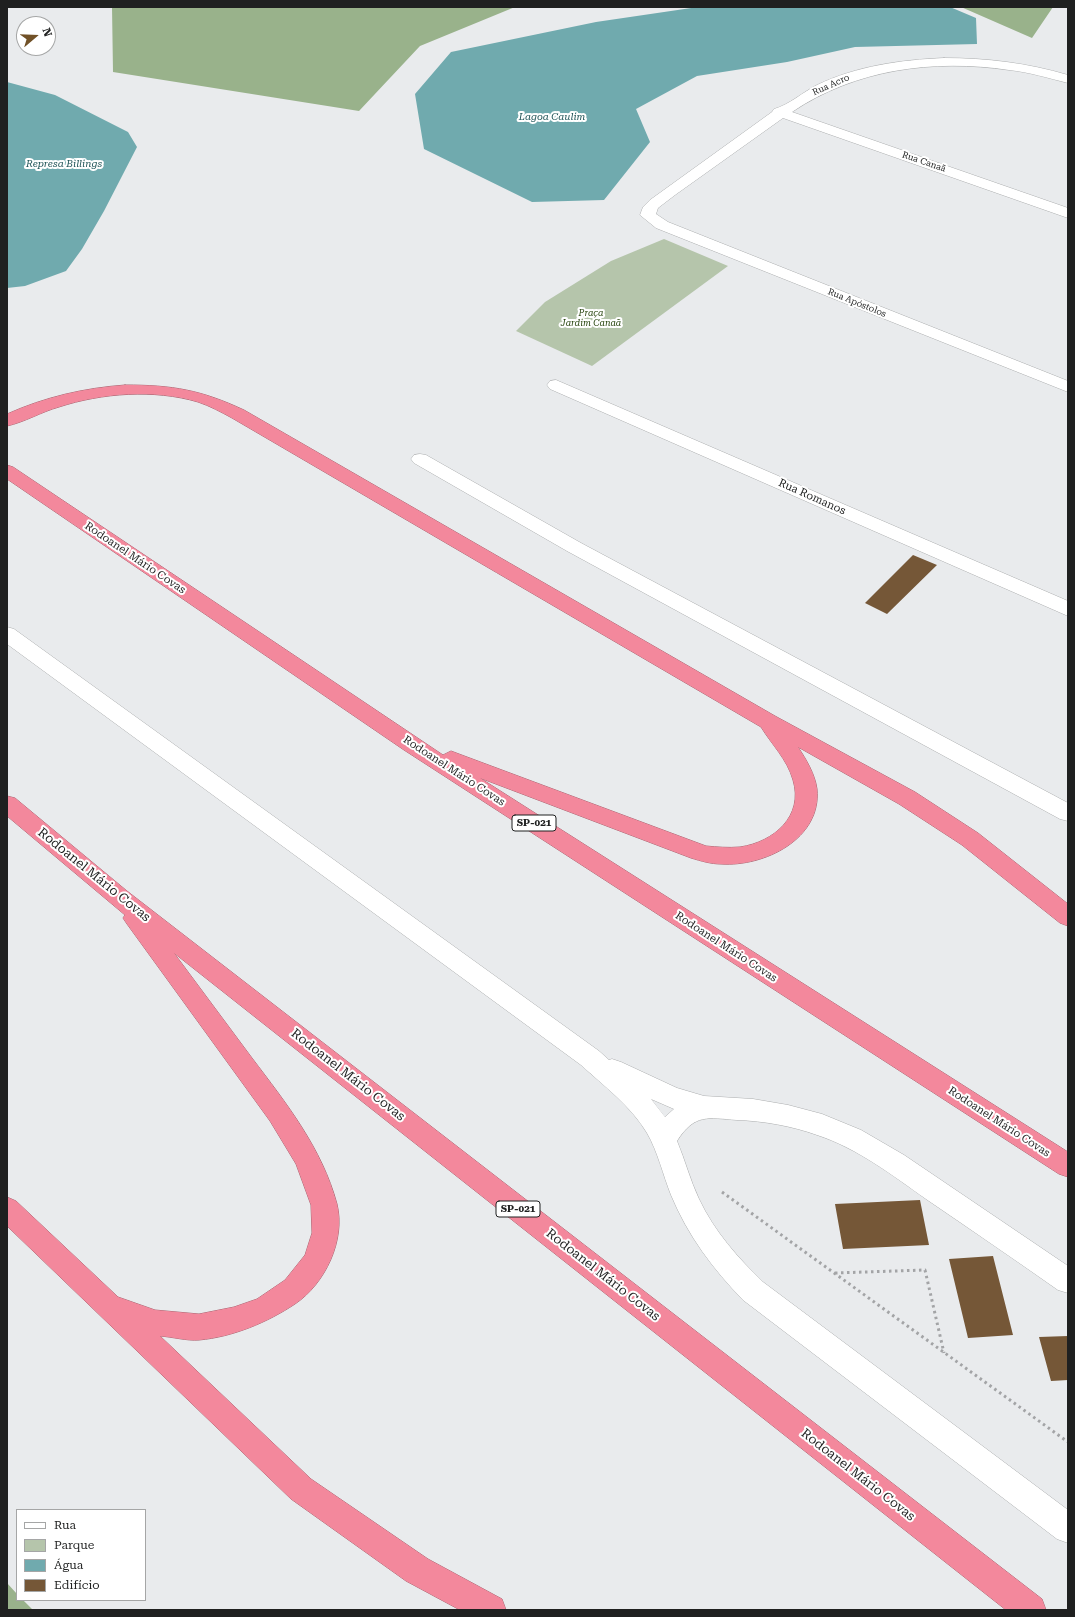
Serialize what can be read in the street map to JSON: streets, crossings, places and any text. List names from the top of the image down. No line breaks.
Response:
{"streets":{"highway":["Rodoanel Mário Covas","SP-021"],"street":["Rua Acro","Rua Canaã","Rua Apóstolos","Rua Romanos"]},"crossings":[["Rua Acro","Rua Canaã"],["Rua Acro","Rua Apóstolos"]],"water":["Lagoa Caulim","Represa Billings"],"parks":["Praça Jardim Canaã"],"legend":["Rua","Parque","Água","Edifício"],"north":"right"}
